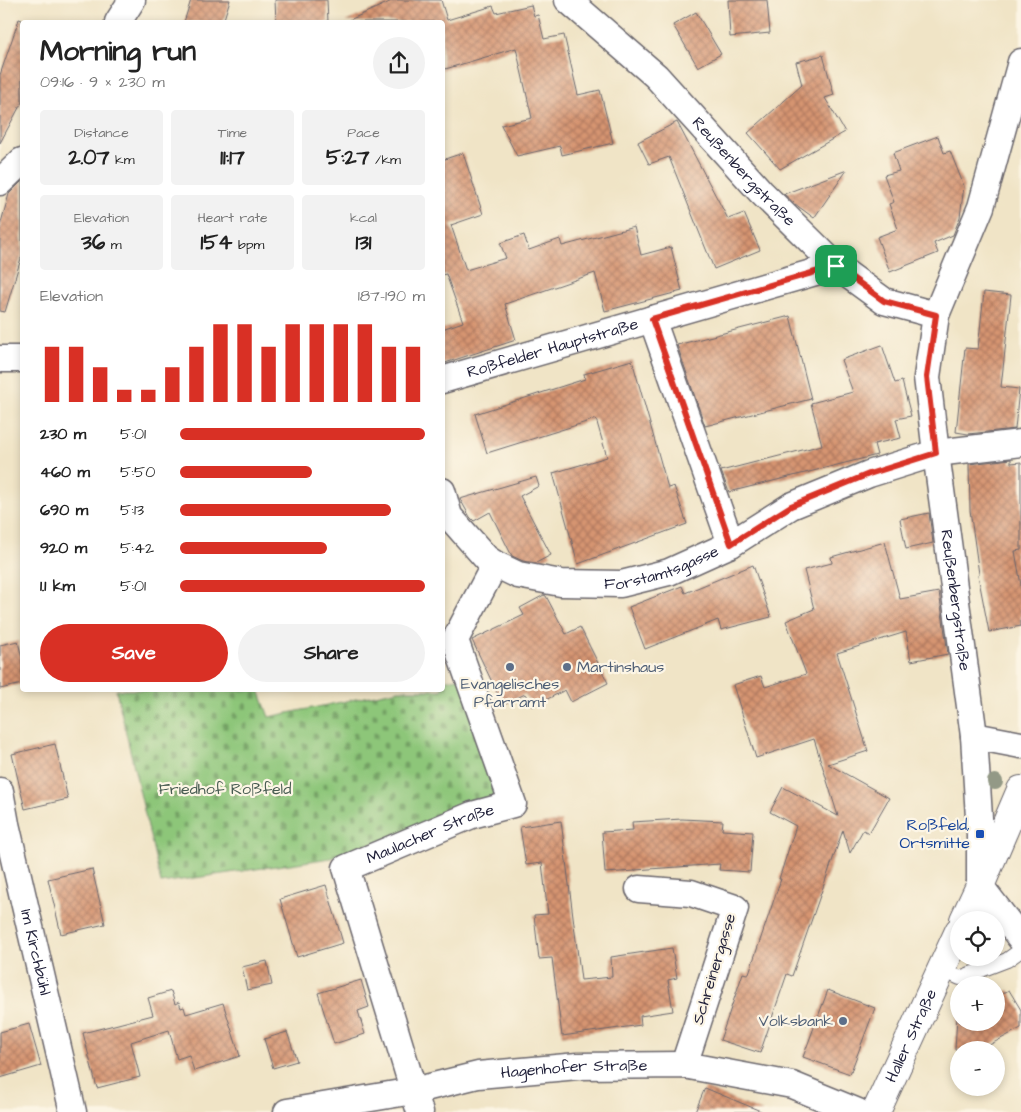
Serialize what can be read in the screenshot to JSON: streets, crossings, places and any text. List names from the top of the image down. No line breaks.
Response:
{"streets":{"main road":["Haller Straße"],"street":["Reußenbergstraße","Roßfelder Hauptstraße","Forstamtsgasse","Maulacher Straße","Im Kirchbühl","Schreinergasse","Hagenhofer Straße"]},"crossings":[["Reußenbergstraße","Roßfelder Hauptstraße"],["Reußenbergstraße","Forstamtsgasse"],["Forstamtsgasse","Maulacher Straße"],["Maulacher Straße","Hagenhofer Straße"],["Schreinergasse","Hagenhofer Straße"]],"parks":["Friedhof Roßfeld"],"places":{"other":["Evangelisches Pfarramt","Martinshaus","Volksbank"],"transit":["Roßfeld, Ortsmitte"]},"page":{"heading":["Morning run","09:16 · 9 × 230 m"],"stats":[["Distance","2.07 km"],["Time","11:17"],["Pace","5:27 /km"],["Elevation","36 m"],["Heart rate","154 bpm"],["kcal","131"]],"chart":["Elevation","187–190 m"],"list":[{"name":"230 m","note":"5:01"},{"name":"460 m","note":"5:50"},{"name":"690 m","note":"5:13"},{"name":"920 m","note":"5:42"},{"name":"1.1 km","note":"5:01"}],"buttons":["Save","Share"],"map_buttons":["+","−"]}}
